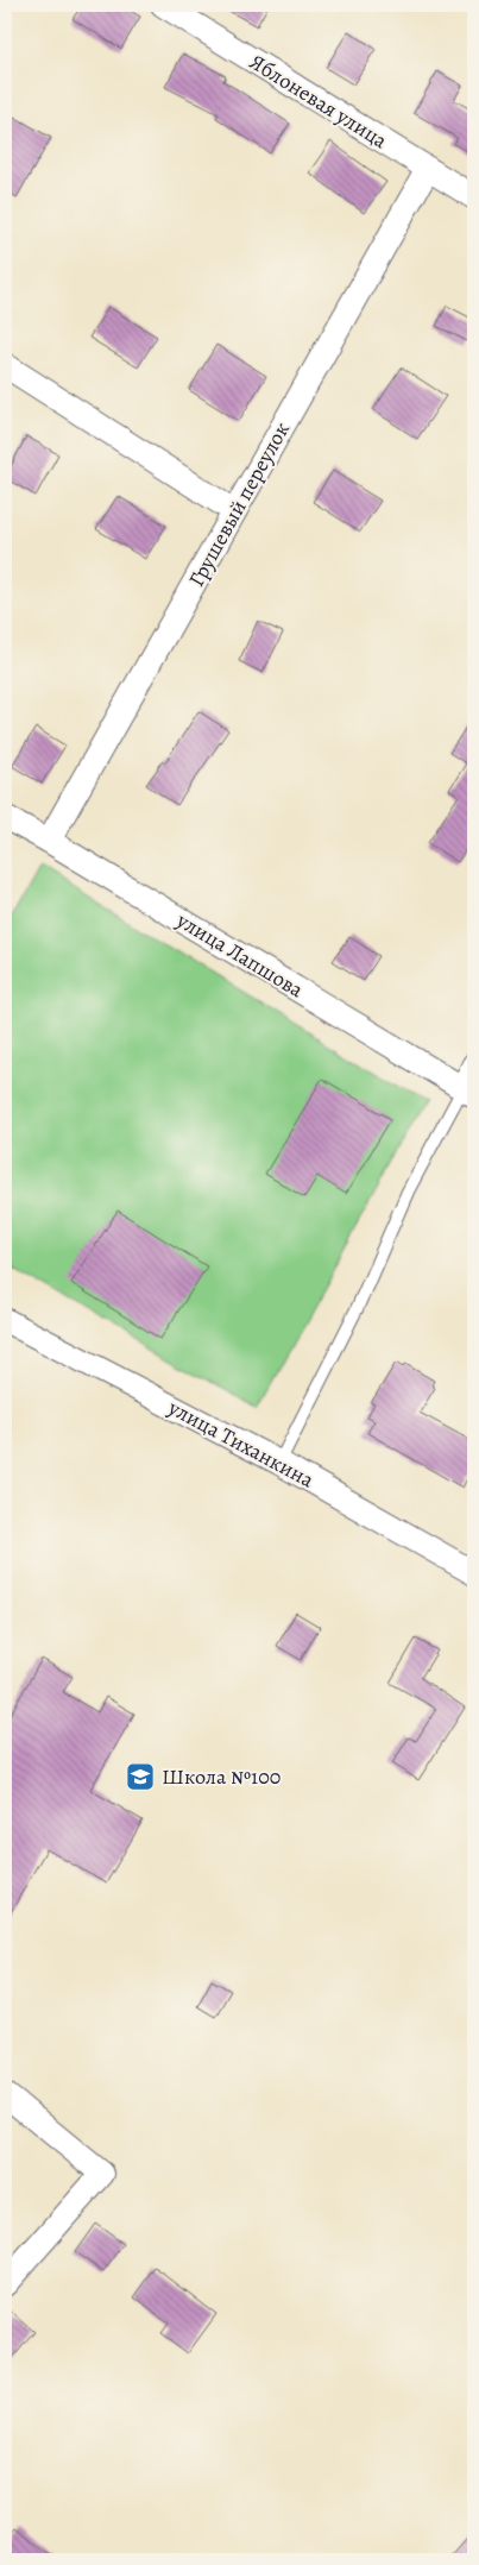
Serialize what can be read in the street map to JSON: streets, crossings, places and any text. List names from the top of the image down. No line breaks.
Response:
{"streets":{"street":["Яблоневая улица","Грушевый переулок","улица Лапшова","улица Тиханкина"]},"crossings":[["Яблоневая улица","Грушевый переулок"],["Грушевый переулок","улица Лапшова"]],"places":{"school or university":["Школа №100"]}}
